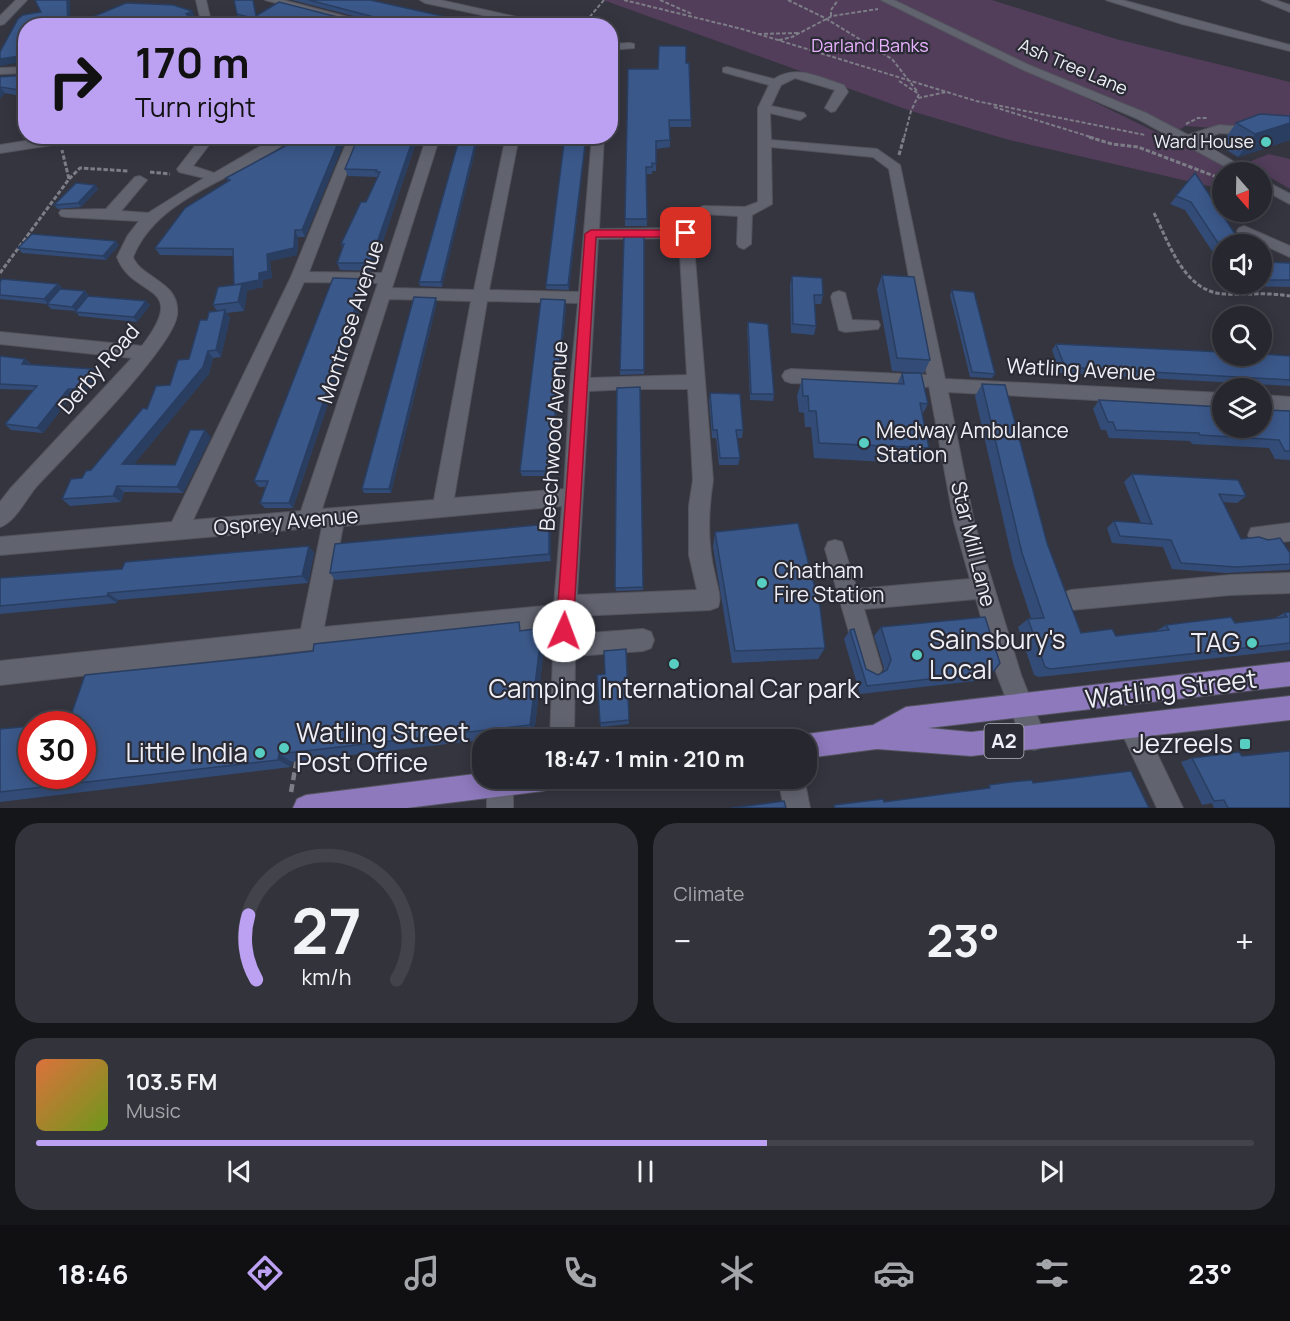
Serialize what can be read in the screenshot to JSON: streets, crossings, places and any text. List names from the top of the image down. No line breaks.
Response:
{"streets":{"main road":["Watling Street","A2"],"street":["Ash Tree Lane","Montrose Avenue","Derby Road","Watling Avenue","Beechwood Avenue","Osprey Avenue","Star Mill Lane"]},"crossings":[["Montrose Avenue","Osprey Avenue"],["Watling Avenue","Star Mill Lane"],["Beechwood Avenue","Osprey Avenue"],["Star Mill Lane","Watling Street"]],"parks":["Darland Banks"],"places":{"other":["Ward House","Medway Ambulance Station","Chatham Fire Station","TAG","Sainsbury's Local","Camping International Car park","Watling Street Post Office","Little India"],"transit":["Jezreels"]},"north":"bottom","page":{"turn":["170 m","Turn right"],"limit":"30","trip":"18:47 · 1 min · 210 m","tile":"Climate","heat":["−","23°","+"],"song":["103.5 FM","Music"],"tabs":["18:46","23°"],"gauge":["27","km/h"]}}
